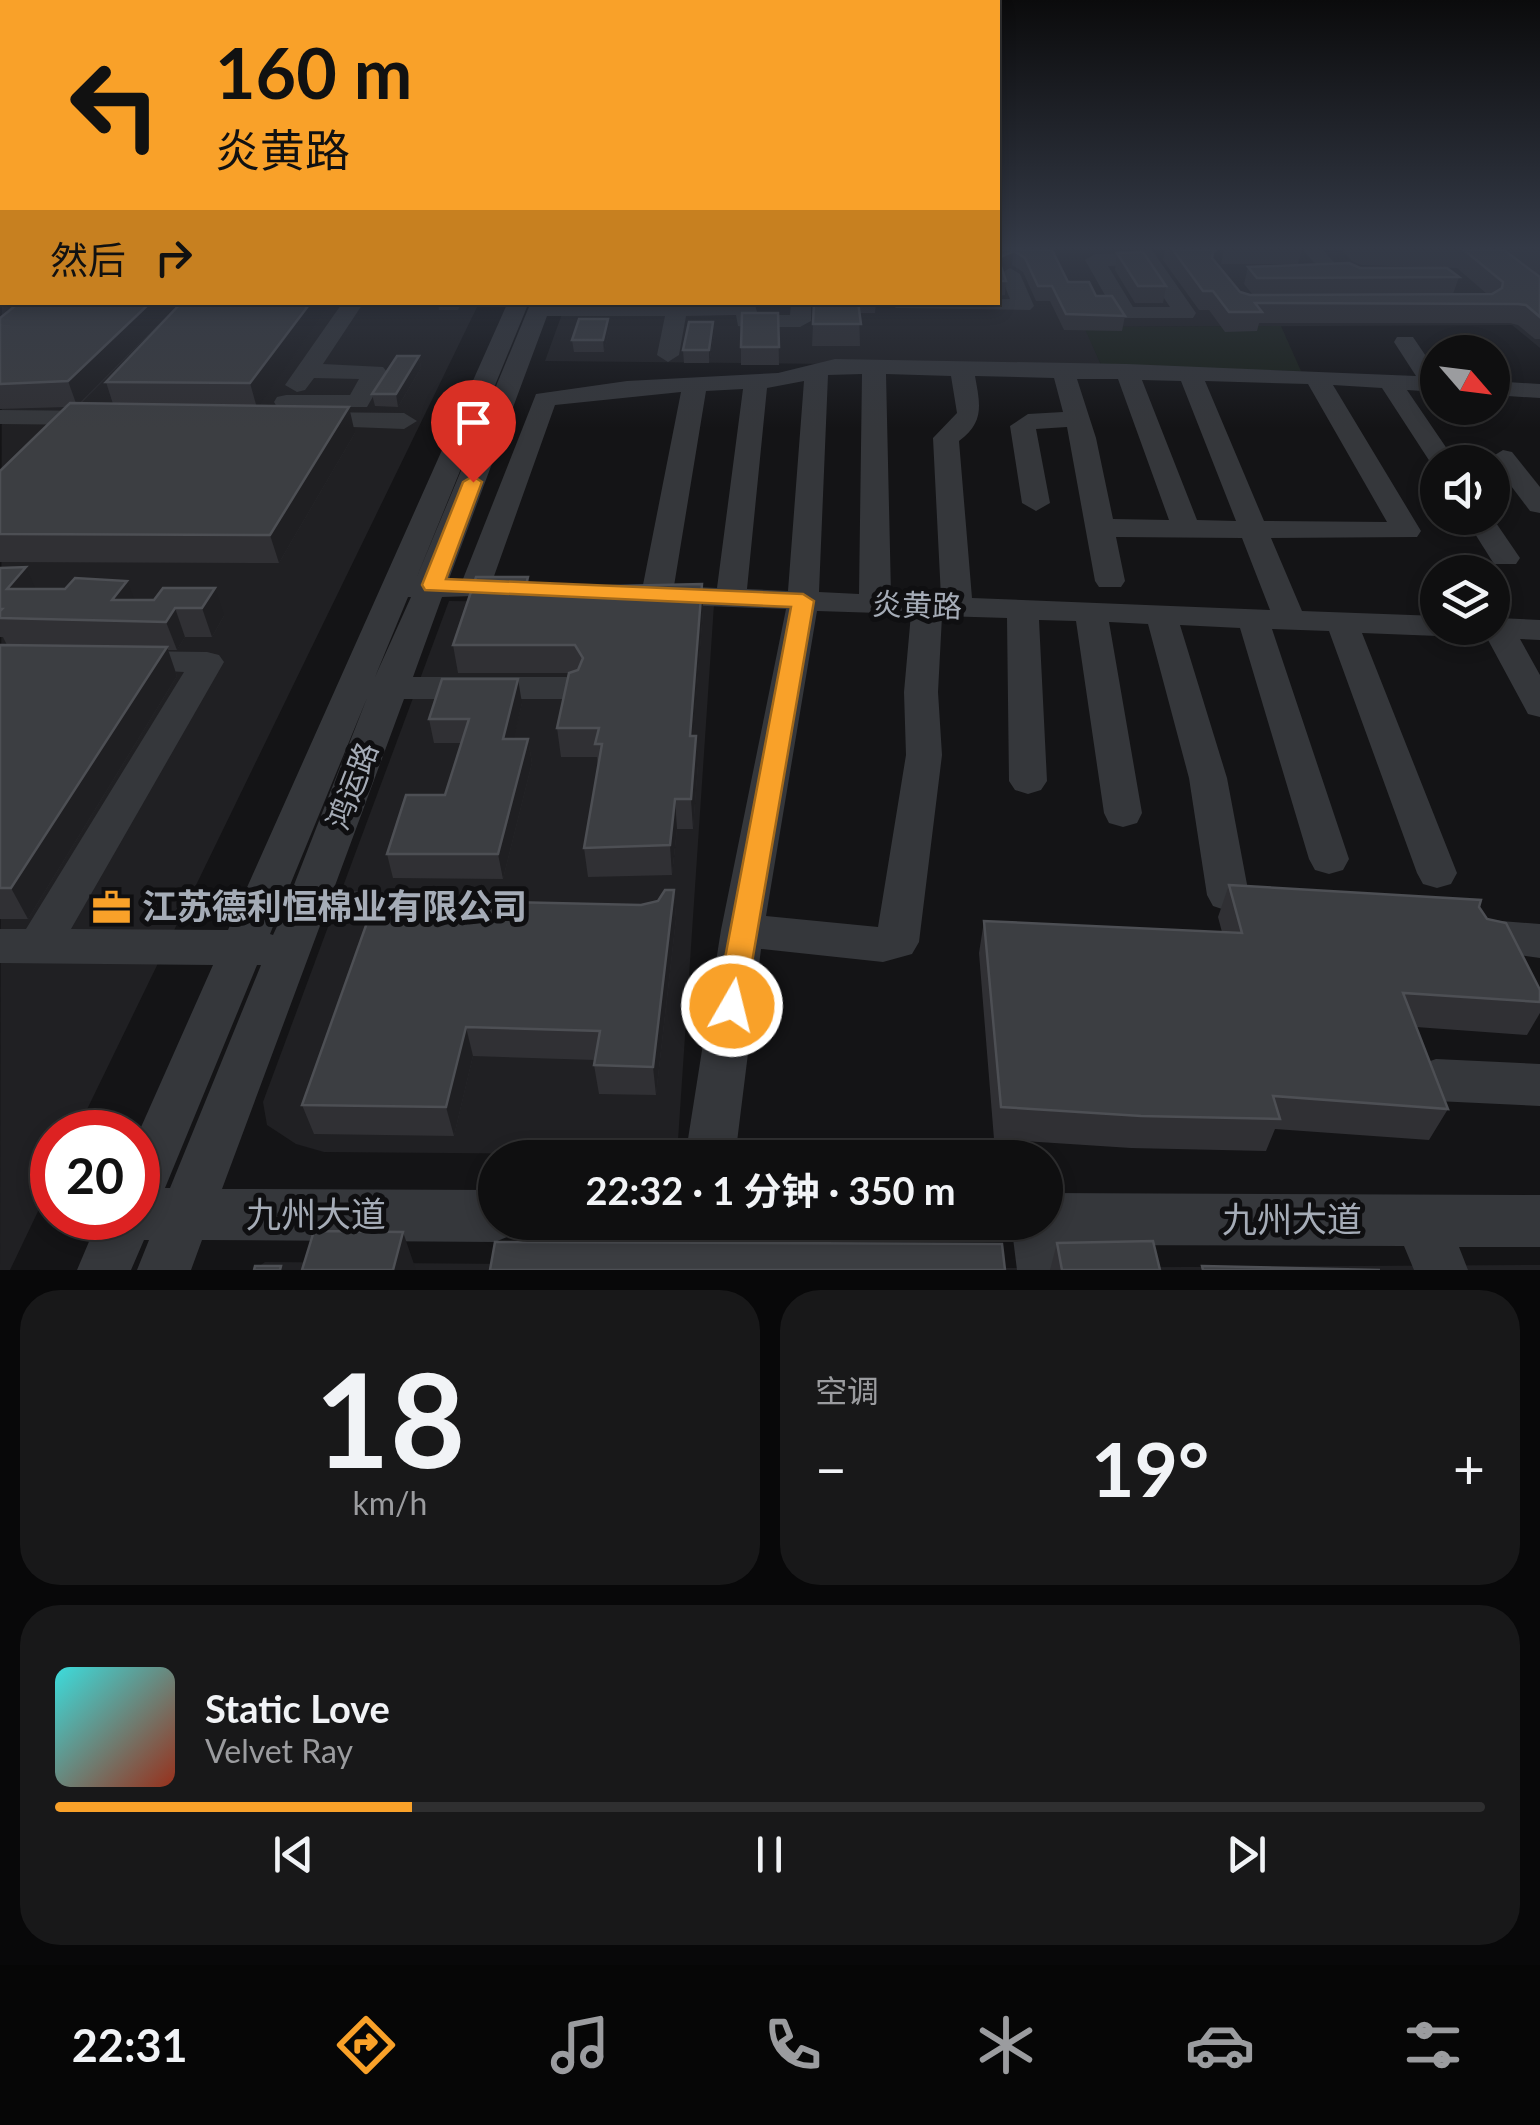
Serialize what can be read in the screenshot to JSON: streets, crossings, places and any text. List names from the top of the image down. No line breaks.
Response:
{"streets":{"street":["炎黄路","鸿运路","九州大道"]},"crossings":[["鸿运路","九州大道"]],"places":{"office":["江苏德利恒棉业有限公司"]},"north":"bottom right","page":{"turn":["160 m","炎黄路"],"then":"然后","limit":"20","trip":"22:32 · 1 分钟 · 350 m","tile":[["18","km/h"],"空调"],"heat":["−","19°","+"],"song":["Static Love","Velvet Ray"],"tabs":"22:31"}}
